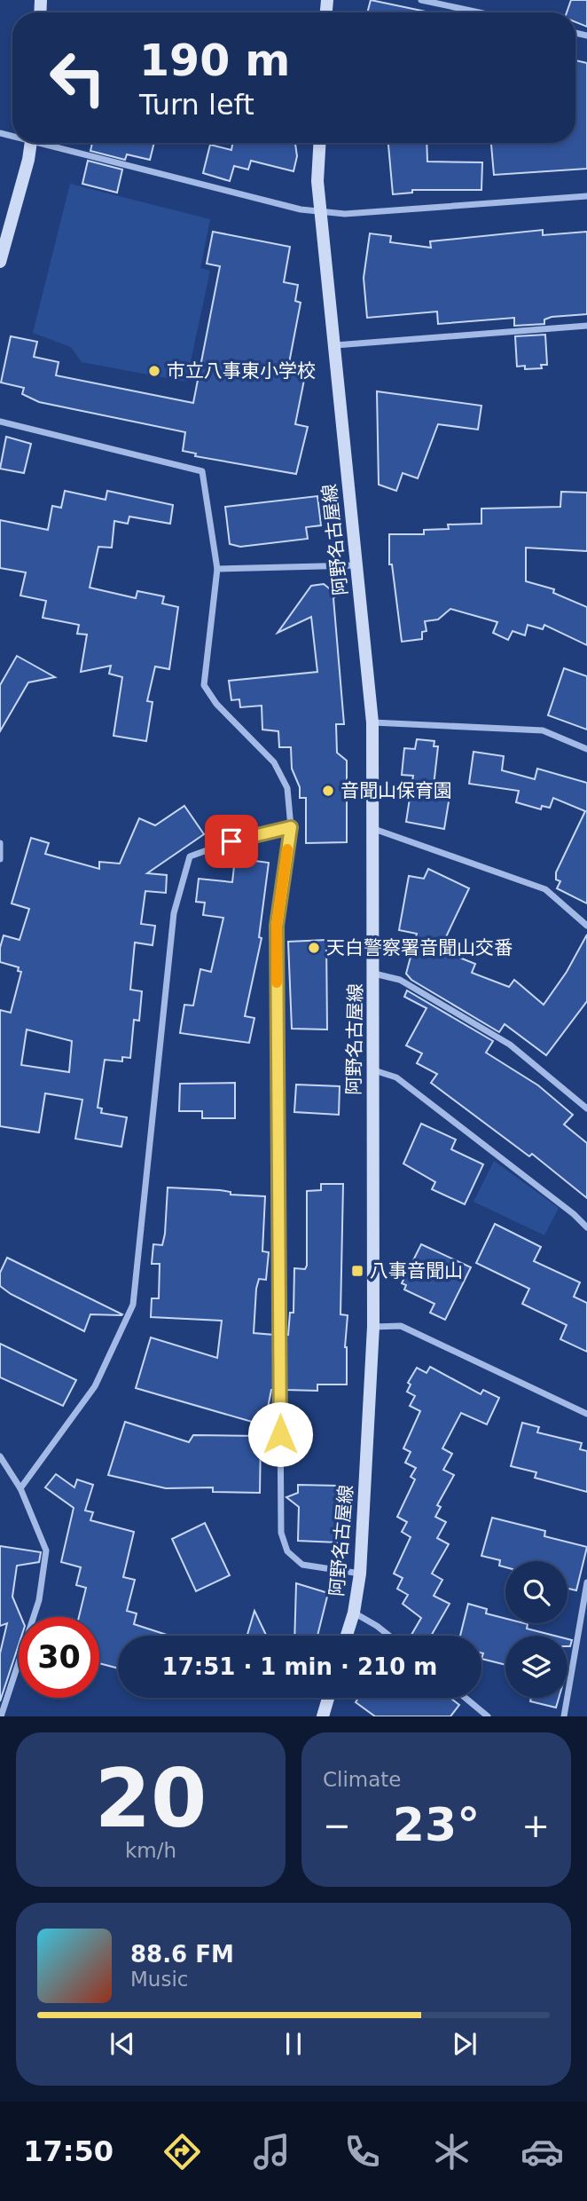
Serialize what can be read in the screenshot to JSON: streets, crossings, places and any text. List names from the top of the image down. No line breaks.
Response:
{"streets":{"main road":["阿野名古屋線"]},"places":{"other":["市立八事東小学校","音聞山保育園","天白警察署音聞山交番"],"transit":["八事音聞山"]},"page":{"turn":["190 m","Turn left"],"limit":"30","trip":"17:51 · 1 min · 210 m","tile":[["20","km/h"],"Climate"],"heat":["−","23°","+"],"song":["88.6 FM","Music"],"tabs":"17:50"}}
